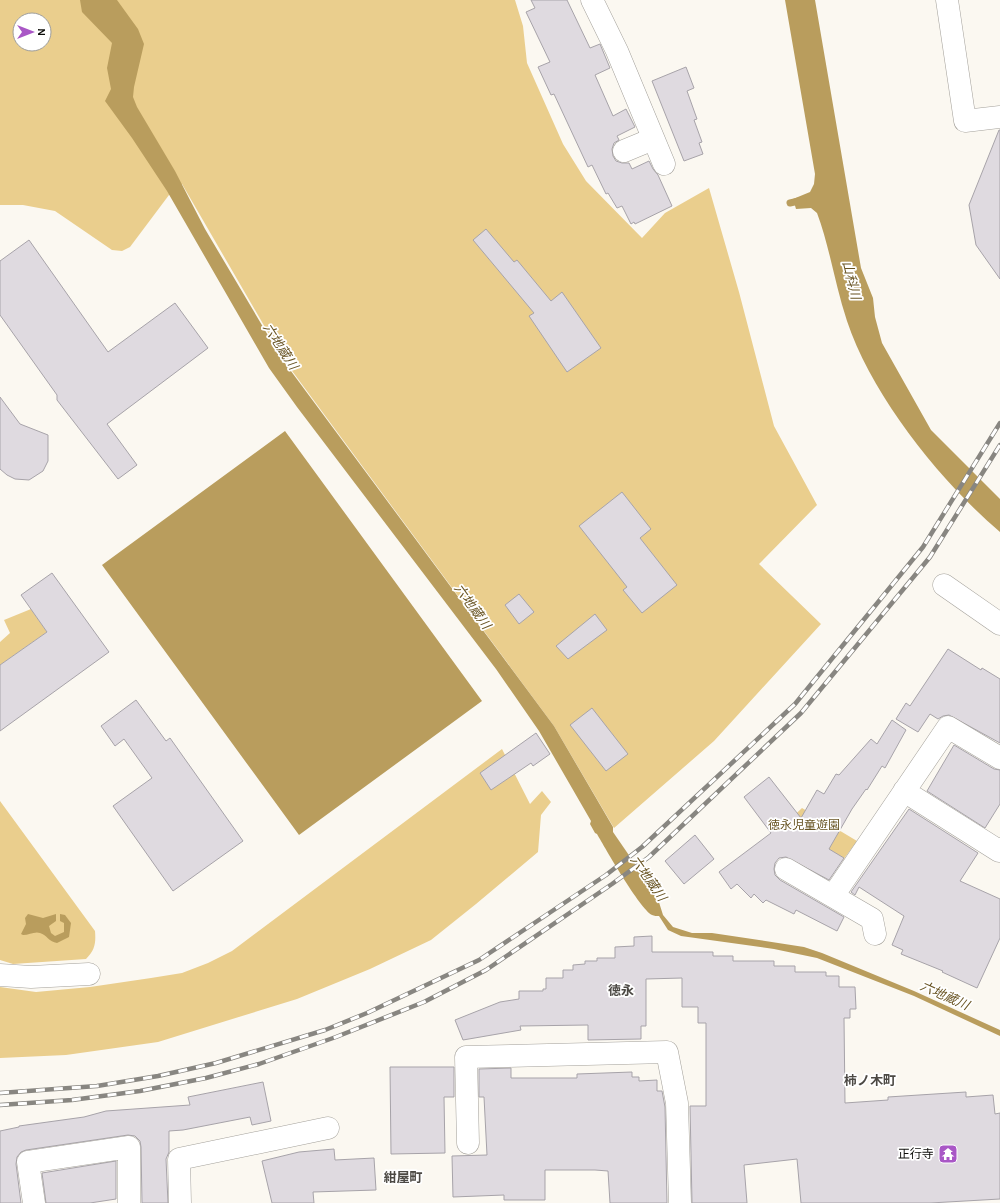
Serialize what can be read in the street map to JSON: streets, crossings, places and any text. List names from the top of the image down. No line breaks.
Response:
{"districts":["徳永","柿ノ木町","紺屋町"],"water":["山科川","六地蔵川"],"parks":["徳永児童遊園"],"places":{"temple":["正行寺"]},"north":"right"}
